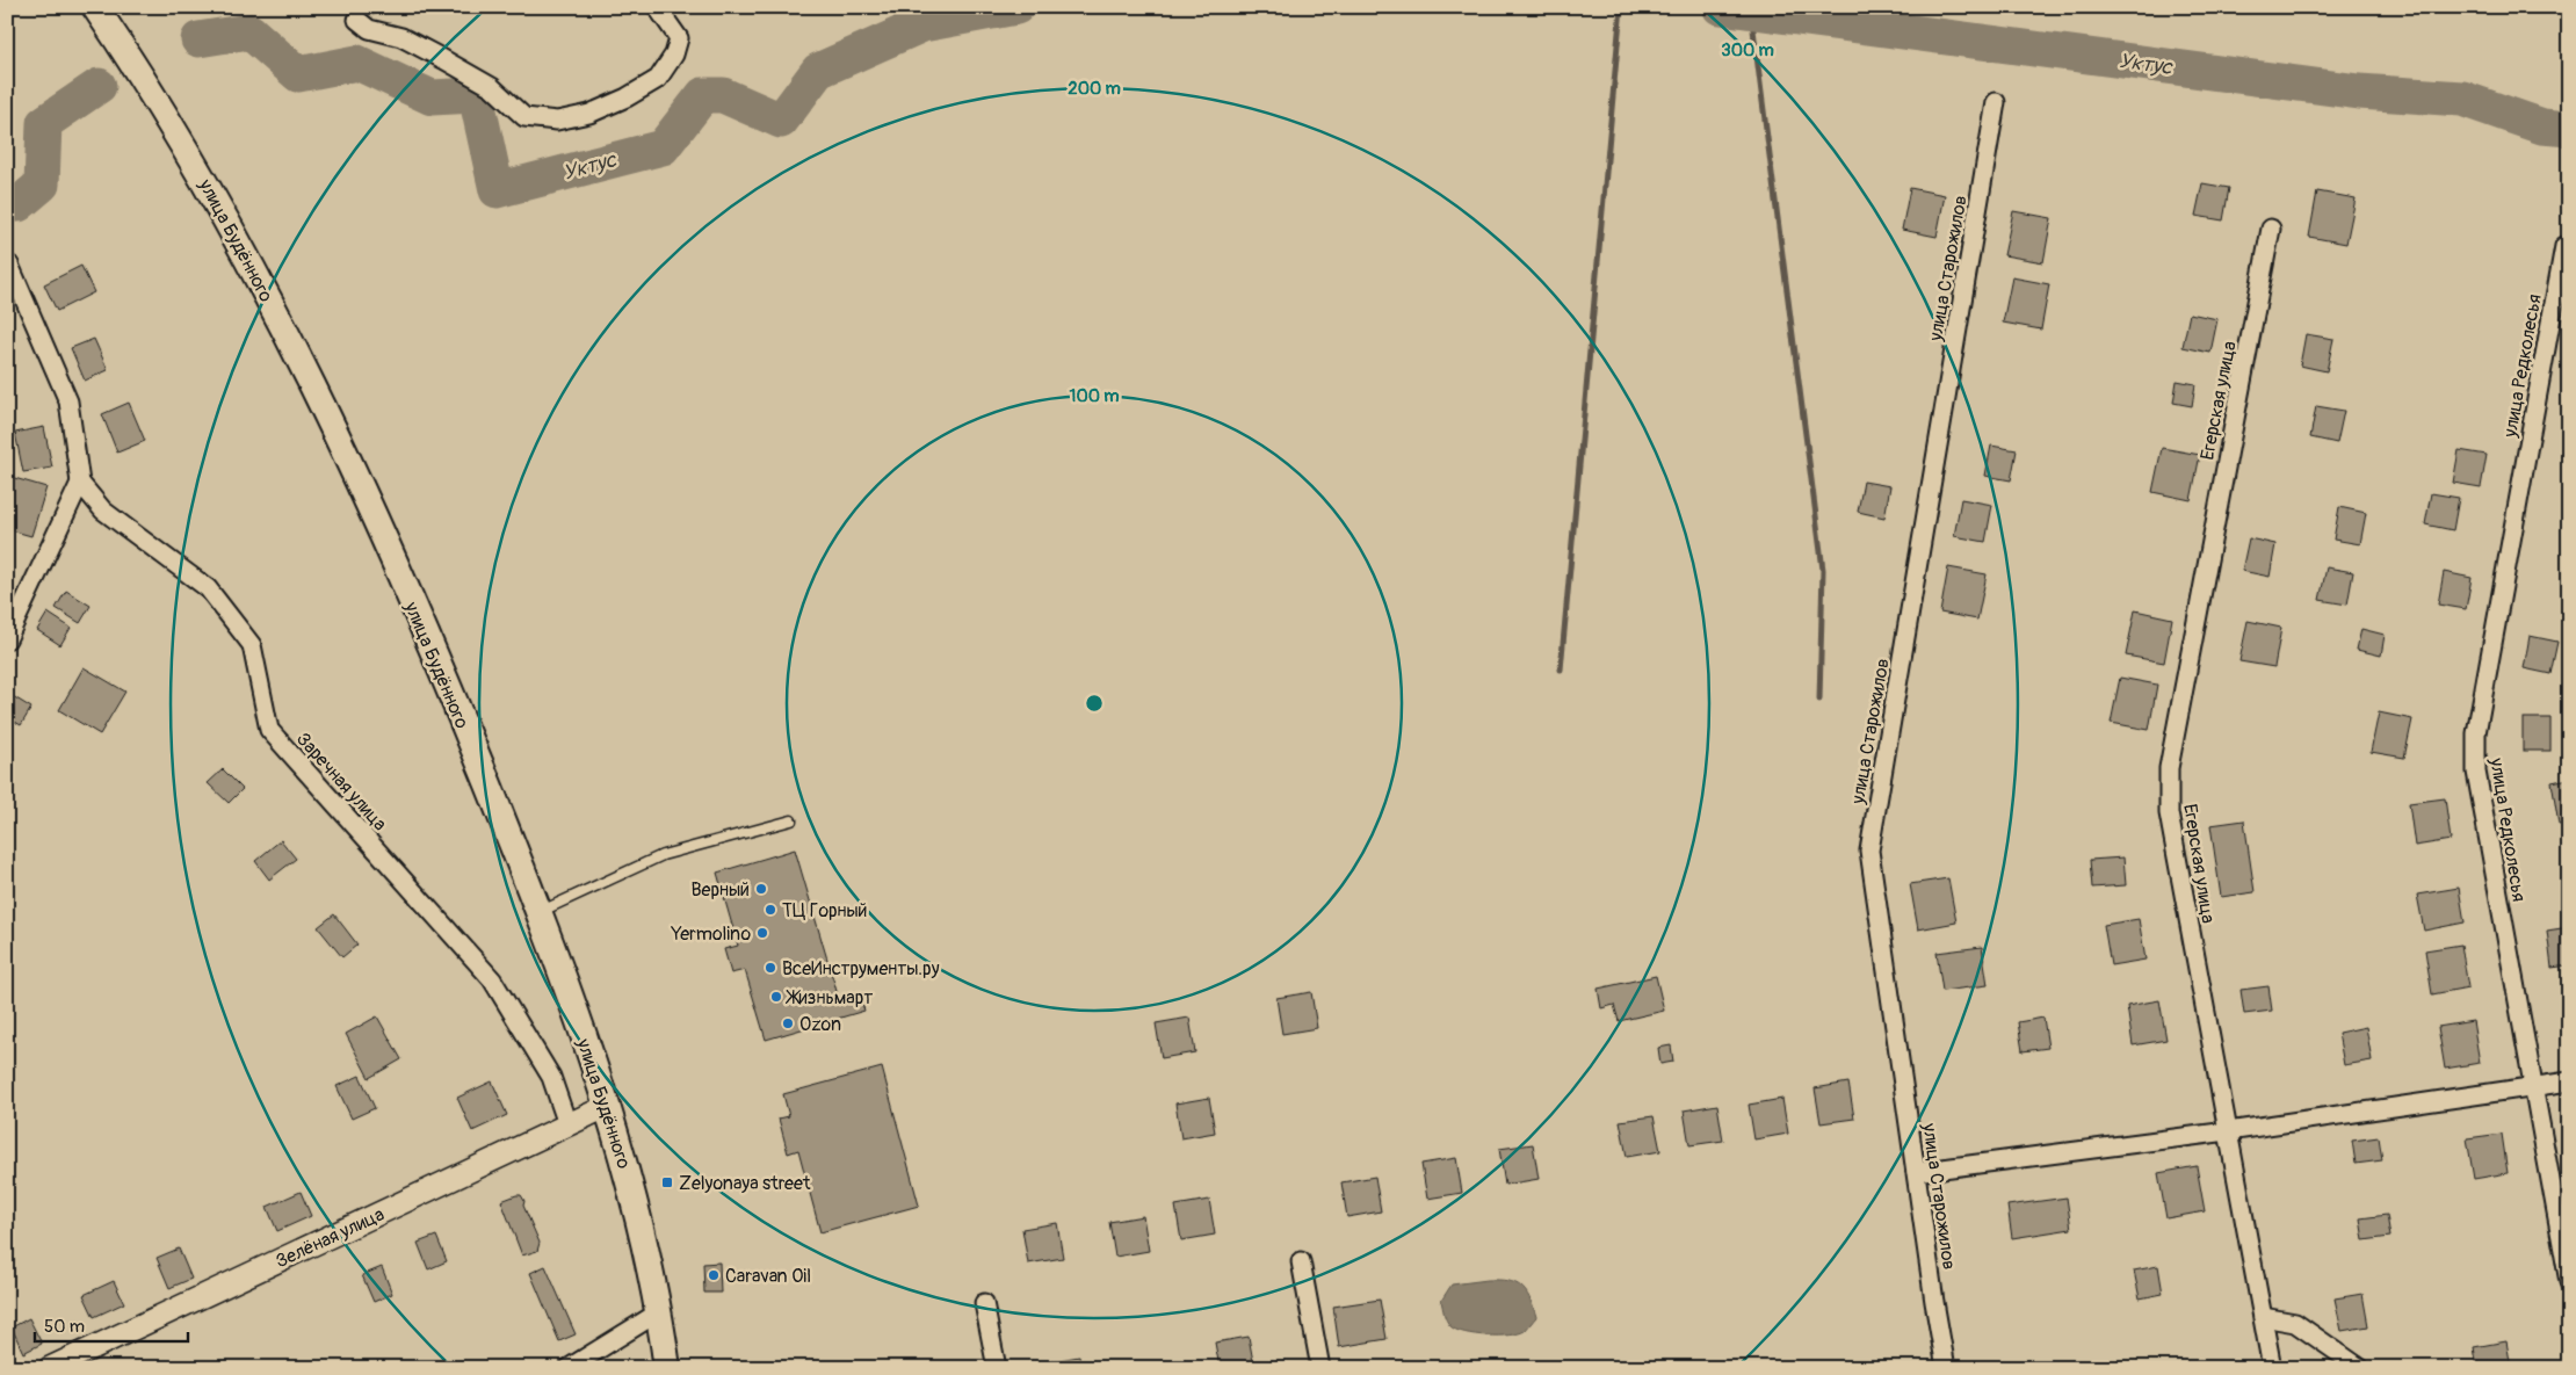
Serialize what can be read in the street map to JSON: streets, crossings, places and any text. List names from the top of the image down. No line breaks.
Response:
{"streets":{"main road":["улица Будённого"],"street":["улица Старожилов","улица Редколесья","Егерская улица","Заречная улица","Зелёная улица"]},"crossings":[["улица Будённого","Зелёная улица"],["Заречная улица","Зелёная улица"]],"water":["Уктус"],"places":{"other":["Верный","ТЦ Горный","Yermolino","ВсеИнструменты.ру","Жизньмарт","Ozon","Caravan Oil"],"transit":["Zelyonaya street"]},"scale_bar":"50 m","rings":["300 m","200 m","100 m"]}
